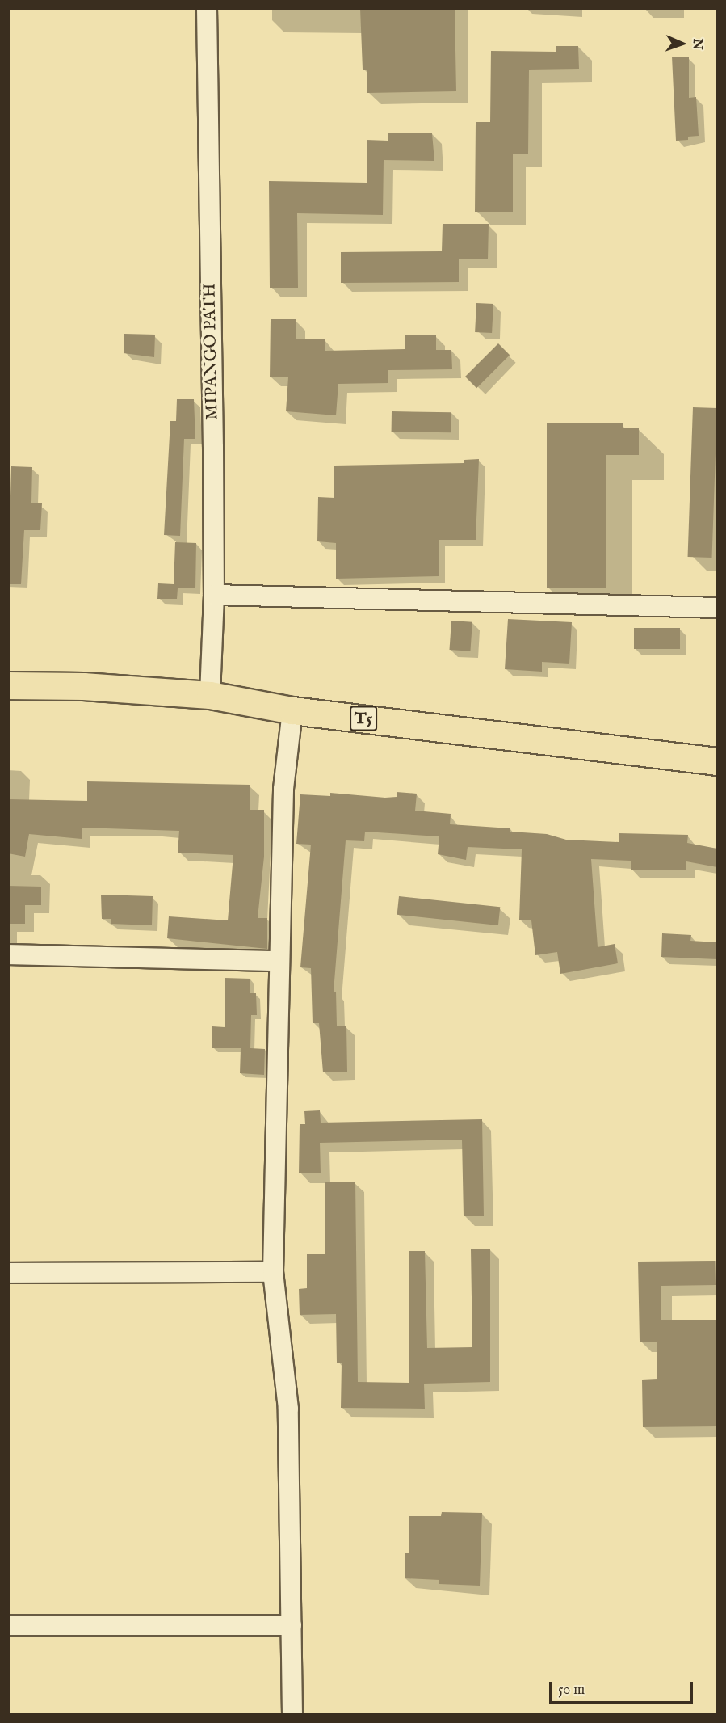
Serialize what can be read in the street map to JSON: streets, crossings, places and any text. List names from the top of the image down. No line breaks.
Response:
{"streets":{"highway":["T5"],"street":["MIPANGO PATH"]},"crossings":[["MIPANGO PATH","T5"]],"scale_bar":"50 m","north":"right"}
